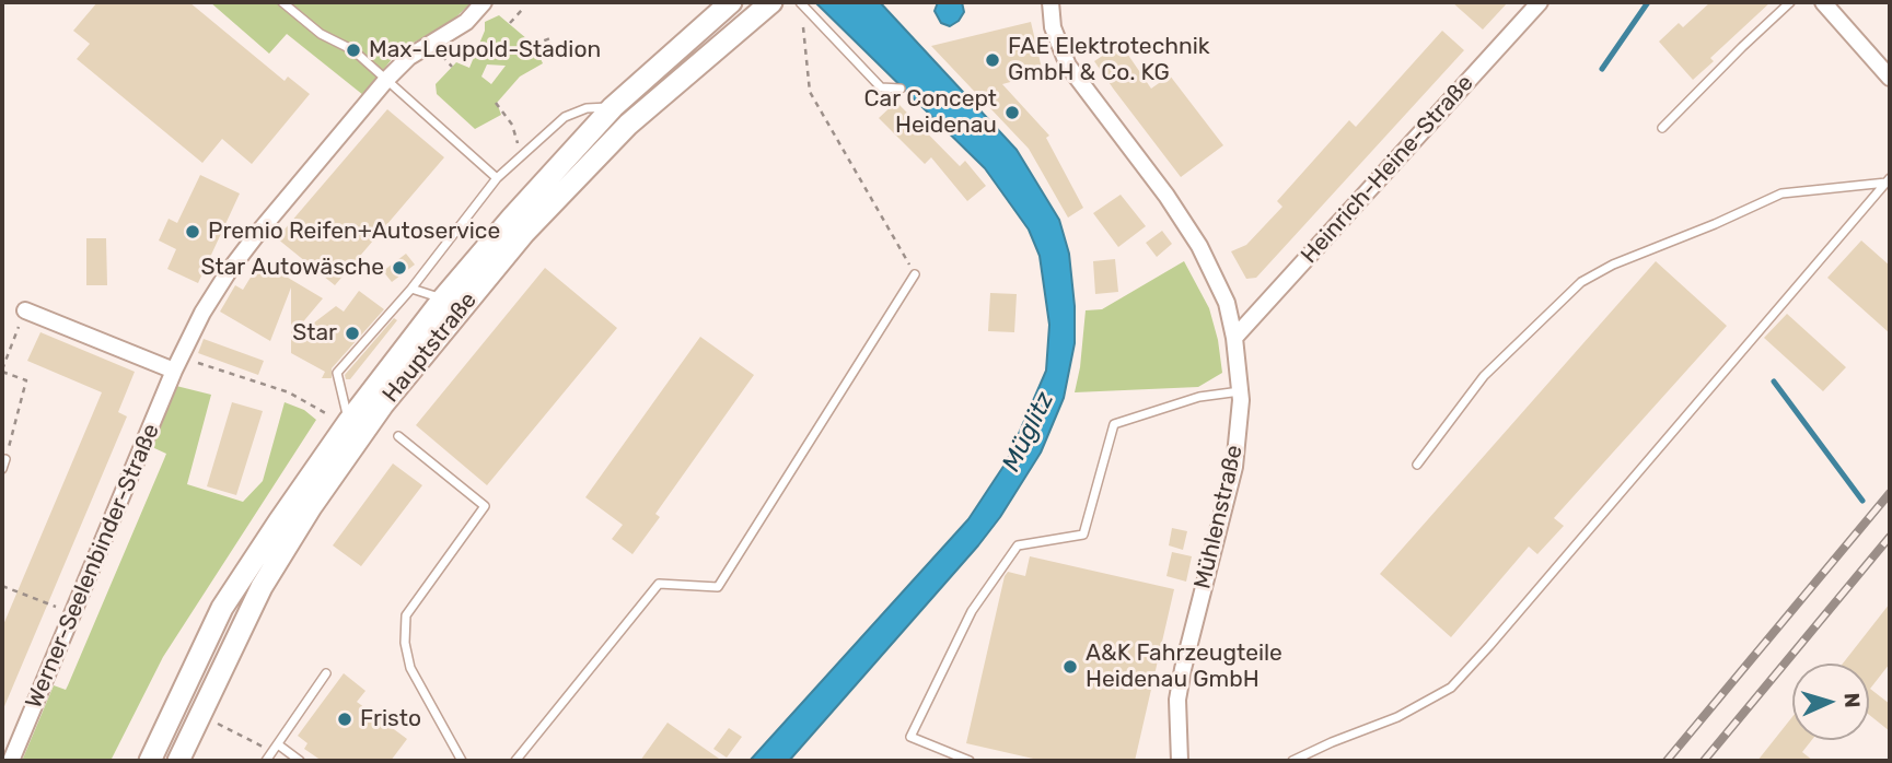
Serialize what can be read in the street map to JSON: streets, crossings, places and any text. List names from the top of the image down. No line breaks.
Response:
{"streets":{"main road":["Hauptstraße"],"street":["Heinrich-Heine-Straße","Mühlenstraße","Werner-Seelenbinder-Straße"]},"crossings":[["Heinrich-Heine-Straße","Mühlenstraße"]],"water":["Müglitz"],"places":["Max-Leupold-Stadion","FAE Elektrotechnik GmbH & Co. KG","Car Concept Heidenau","Premio Reifen+Autoservice","Star Autowäsche","Star","A&K Fahrzeugteile Heidenau GmbH","Fristo"],"north":"right"}
